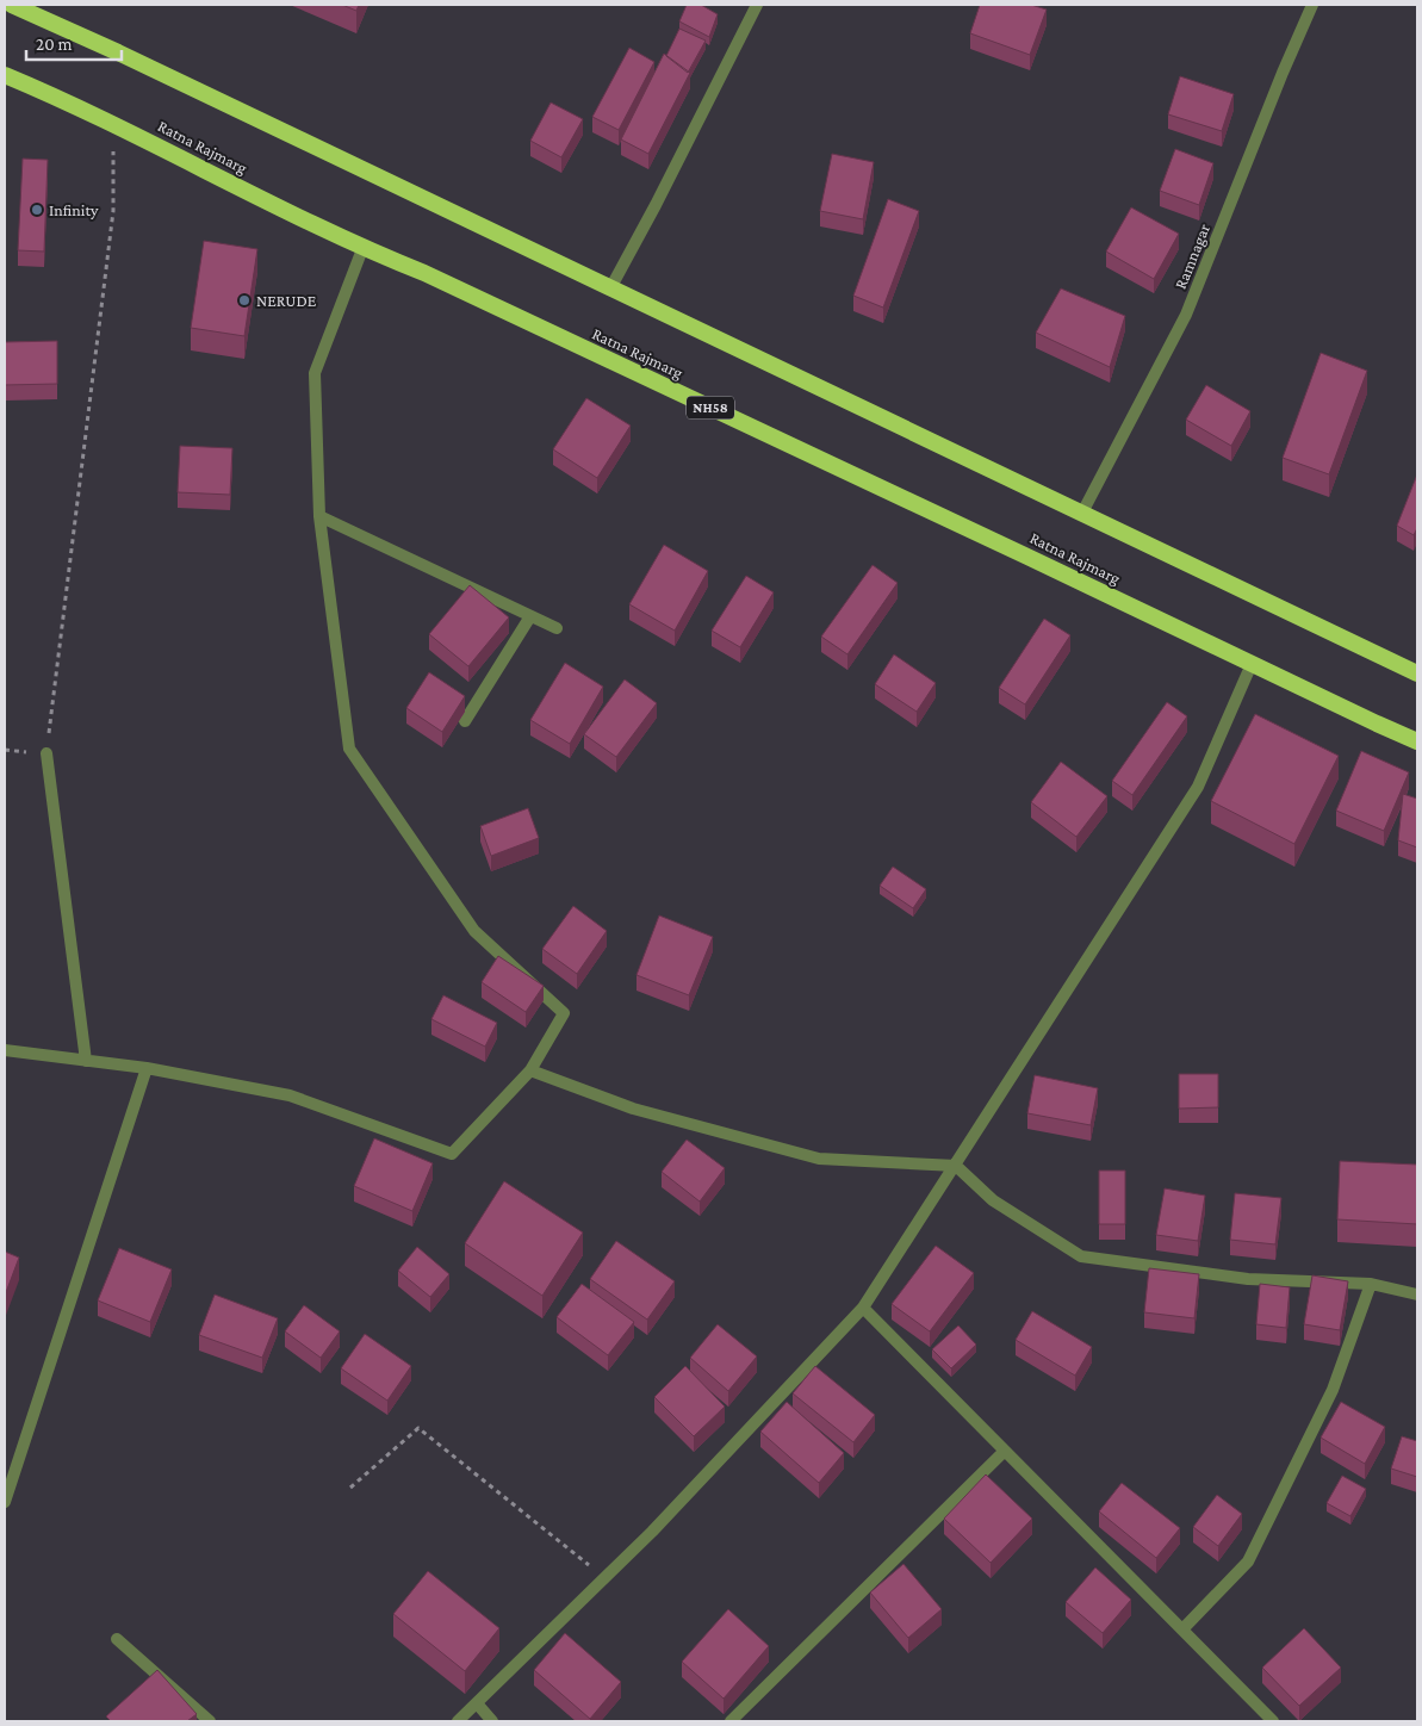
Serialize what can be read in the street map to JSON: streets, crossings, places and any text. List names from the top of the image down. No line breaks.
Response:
{"streets":{"highway":["Ratna Rajmarg","NH58"],"street":["Ramnagar"]},"places":["Infinity","NERUDE"],"scale_bar":"20 m"}
